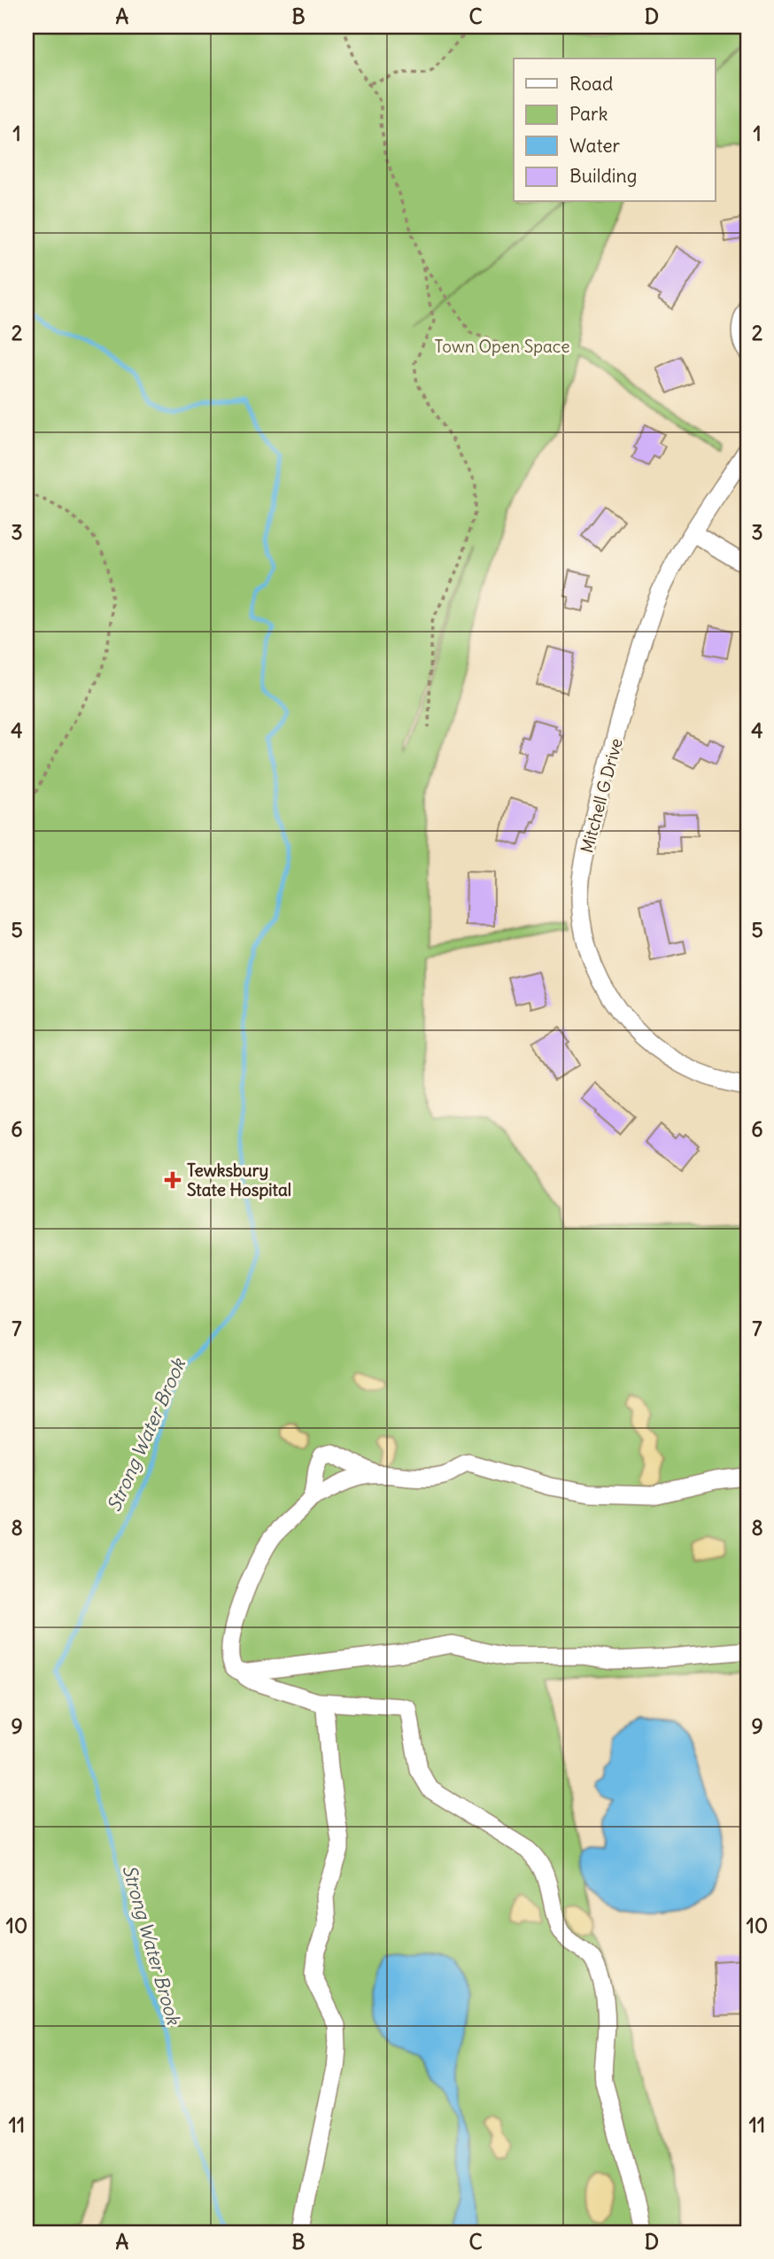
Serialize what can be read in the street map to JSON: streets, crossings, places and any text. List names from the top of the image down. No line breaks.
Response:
{"streets":{"street":["Mitchell G Drive"]},"water":["Strong Water Brook"],"parks":["Town Open Space"],"places":{"health":["Tewksbury State Hospital"]},"legend":["Road","Park","Water","Building"],"grid":{"columns":["A","B","C","D"],"rows":["1","2","3","4","5","6","7","8","9","10","11"]}}
